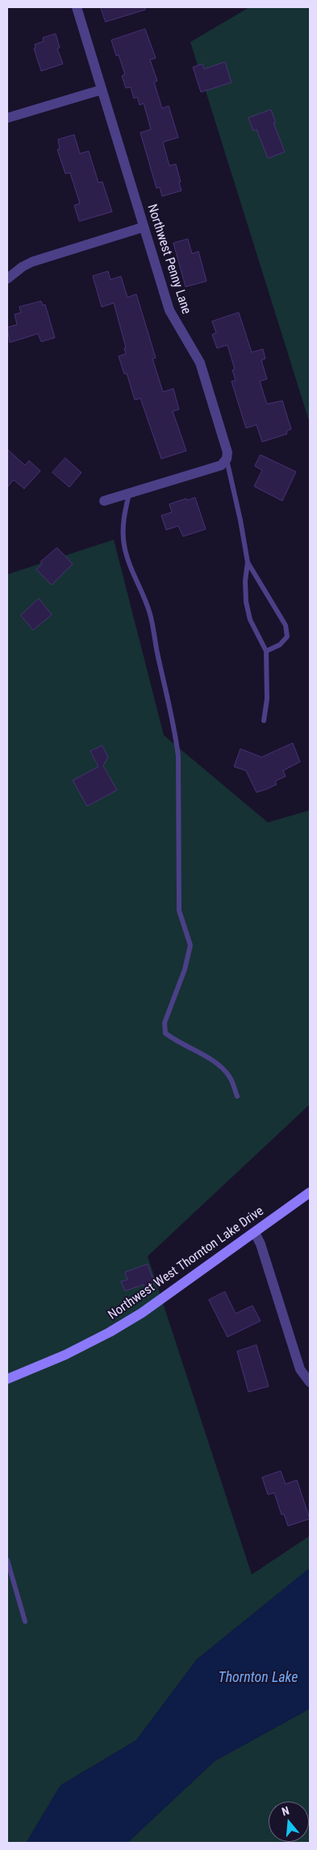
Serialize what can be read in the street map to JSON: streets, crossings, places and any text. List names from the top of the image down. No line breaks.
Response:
{"streets":{"street":["Northwest Penny Lane","Northwest West Thornton Lake Drive"]},"water":["Thornton Lake"],"north":"top"}
